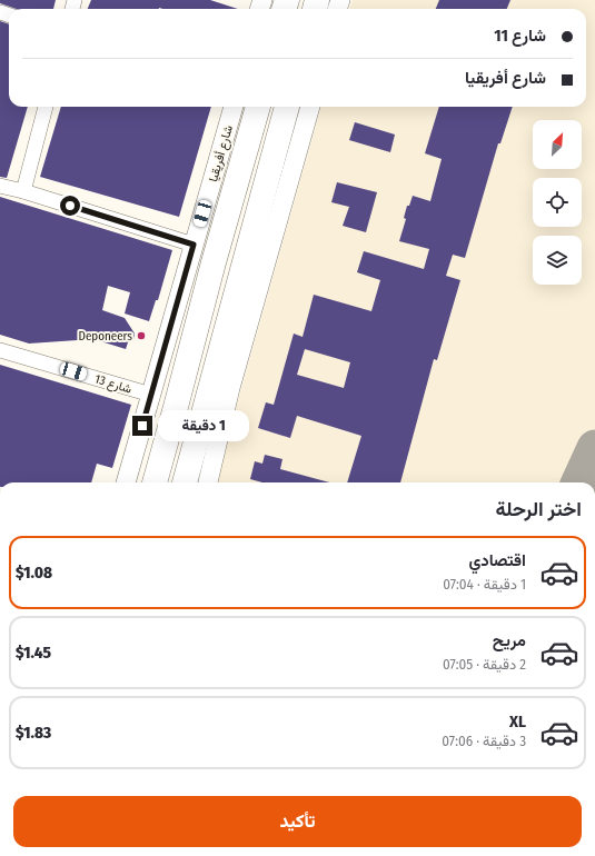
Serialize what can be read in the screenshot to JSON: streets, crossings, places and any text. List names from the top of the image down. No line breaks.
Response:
{"streets":{"highway":["شارع أفريقيا"],"street":["شارع 13"]},"crossings":[["شارع أفريقيا","شارع 13"]],"places":["Deponeers"],"north":"top right","page":{"banner":["شارع 11","شارع أفريقيا"],"bubble":"1 دقيقة","heading":"اختر الرحلة","list":[{"name":"اقتصادي","note":"1 دقيقة · 07:04","value":"$1.08"},{"name":"مريح","note":"2 دقيقة · 07:05","value":"$1.45"},{"name":"XL","note":"3 دقيقة · 07:06","value":"$1.83"}],"buttons":"تأكيد"}}
